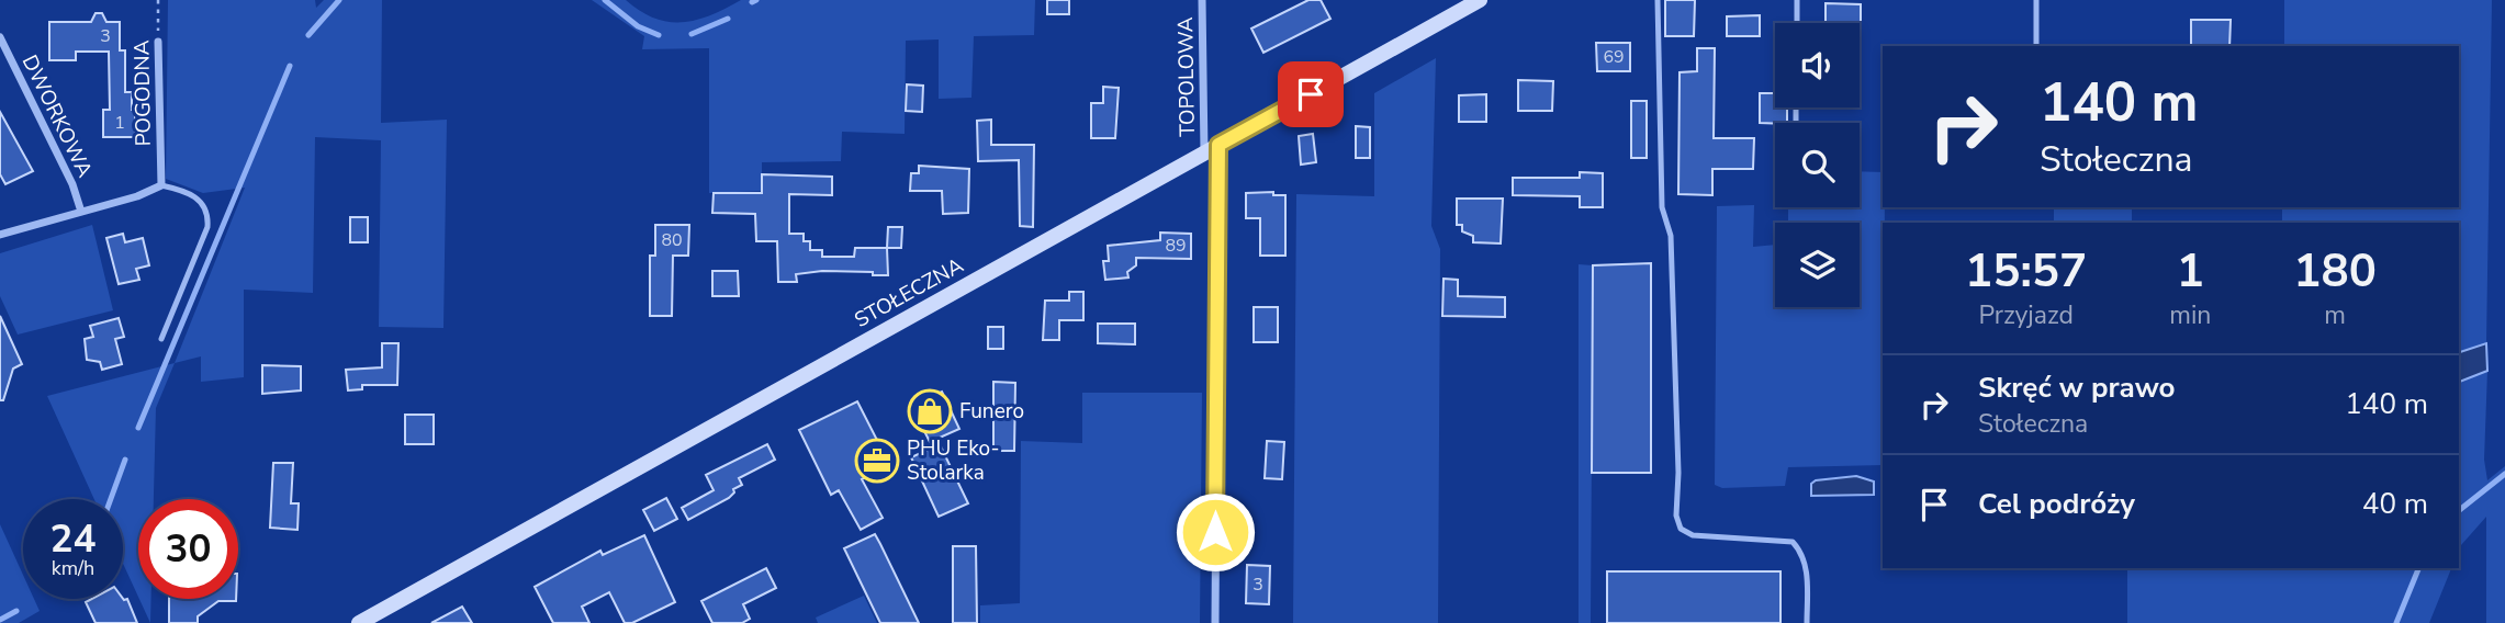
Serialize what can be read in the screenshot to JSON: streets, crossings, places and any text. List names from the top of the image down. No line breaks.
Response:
{"streets":{"main road":["STOŁECZNA"],"street":["TOPOLOWA","POGODNA","DWORKOWA"]},"crossings":[["TOPOLOWA","STOŁECZNA"]],"places":{"shop":["Funero"],"office":["PHU Eko- Stolarka"]},"house_numbers":["3","69","1","80","89","3"],"page":{"turn":["140 m","Stołeczna"],"eta":["15:57","Przyjazd","1","min","180","m"],"list":[{"name":"Skręć w prawo","note":"Stołeczna","value":"140 m"},{"name":"Cel podróży","value":"40 m"}],"speed":"24 km/h","limit":"30"}}
